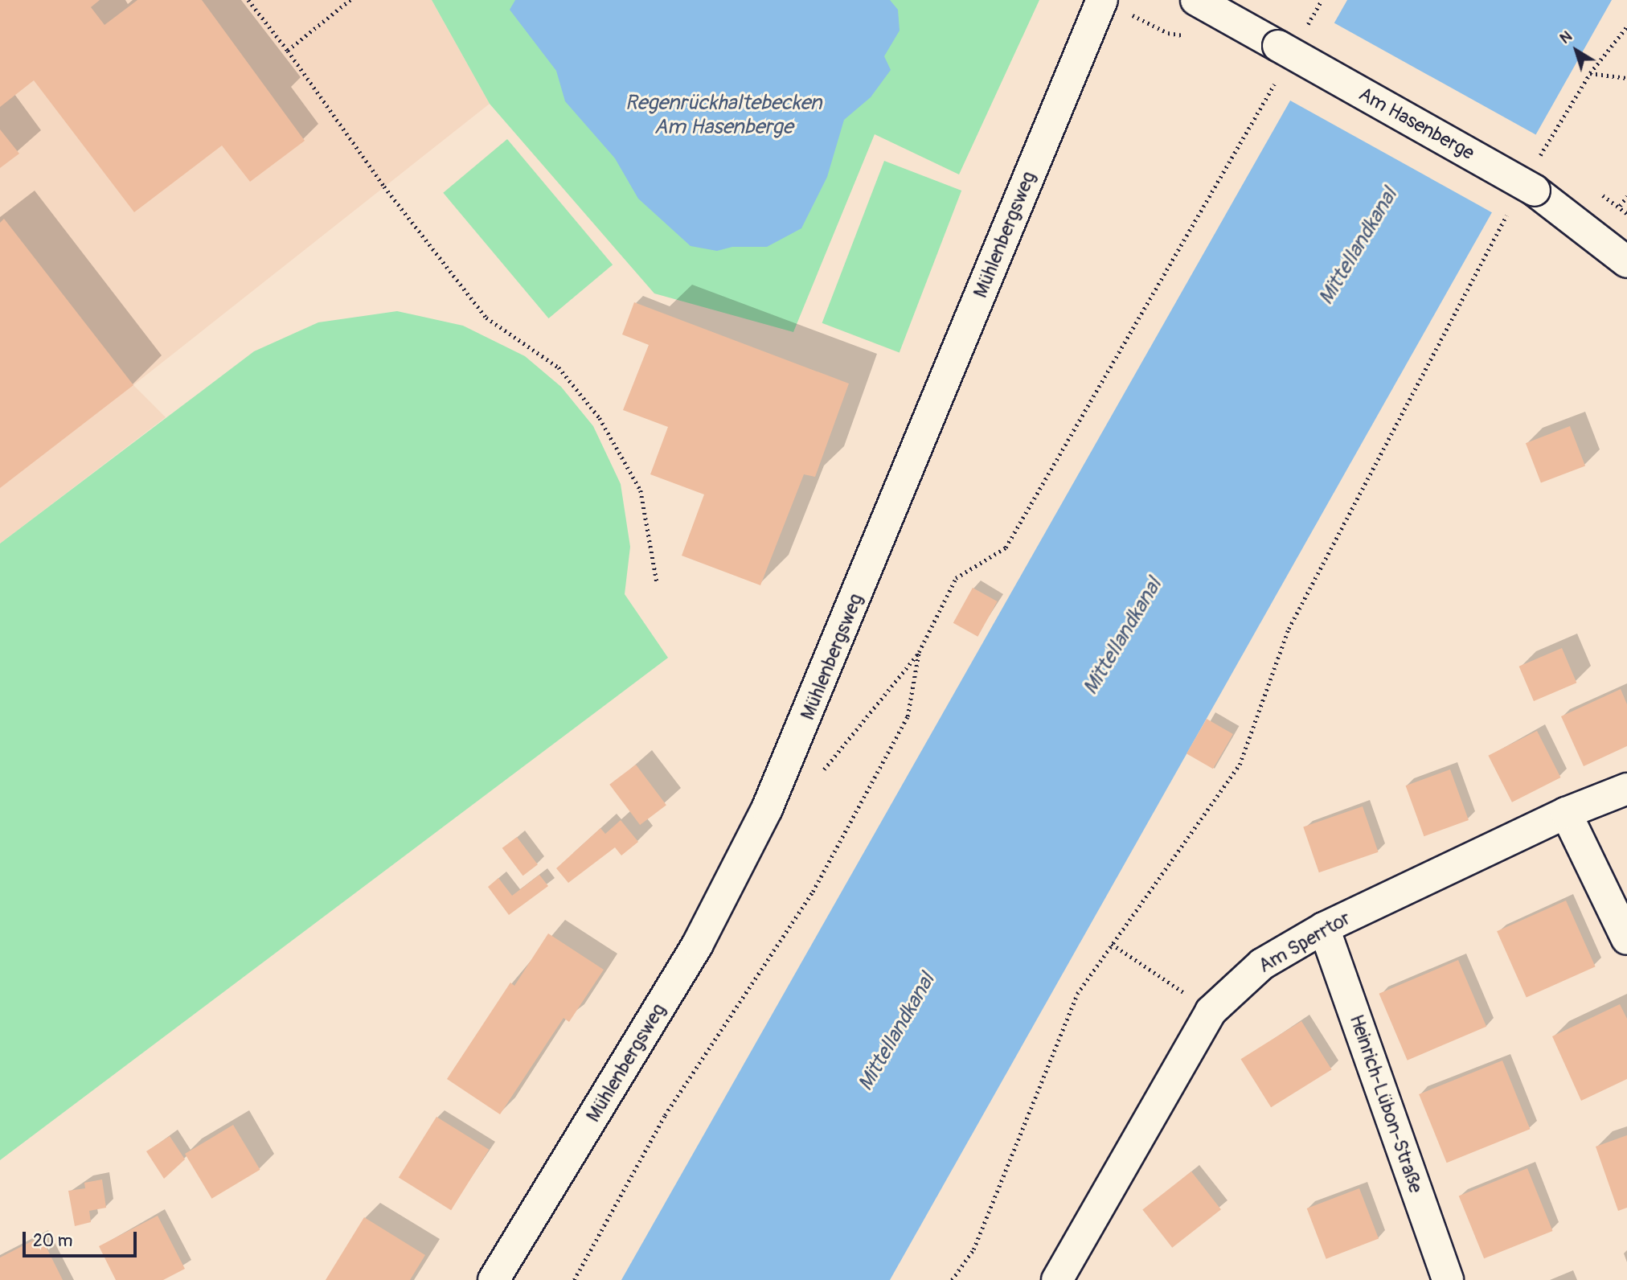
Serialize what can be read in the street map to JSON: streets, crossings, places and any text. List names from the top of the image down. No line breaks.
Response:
{"streets":{"street":["Am Hasenberge","Mühlenbergsweg","Am Sperrtor","Heinrich-Lübon-Straße"]},"crossings":[["Am Sperrtor","Heinrich-Lübon-Straße"]],"water":["Regenrückhaltebecken Am Hasenberge","Mittellandkanal"],"scale_bar":"20 m","north":"top left"}
